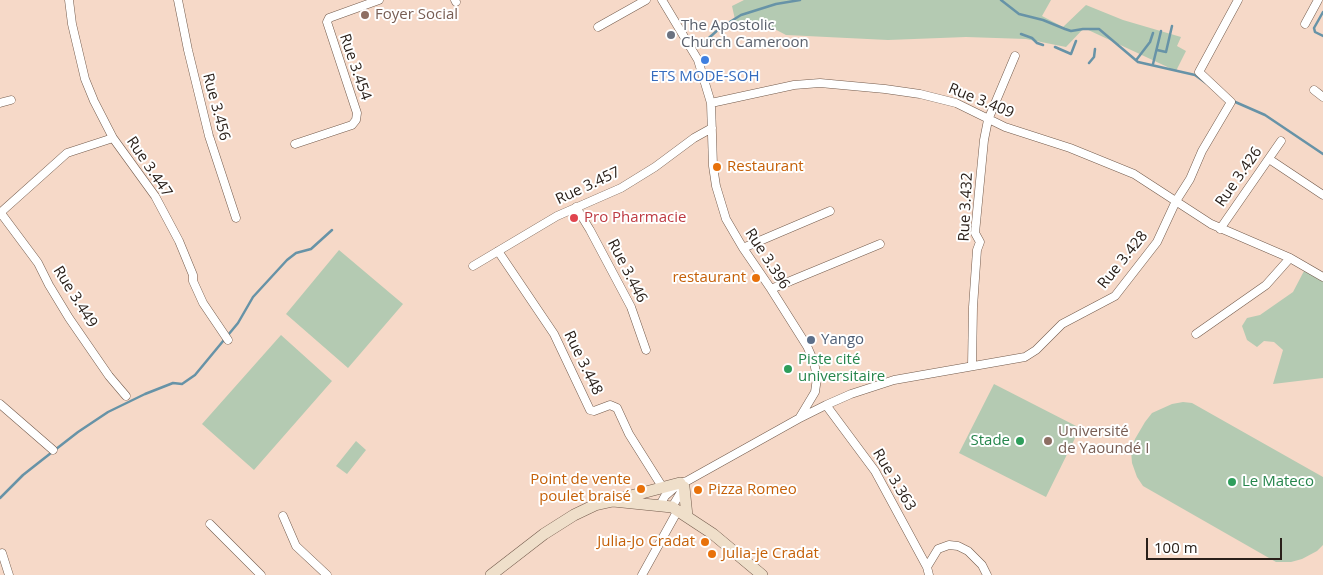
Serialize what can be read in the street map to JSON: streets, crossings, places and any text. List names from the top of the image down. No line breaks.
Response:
{"streets":{"street":["Rue 3.454","Rue 3.409","Rue 3.456","Rue 3.447","Rue 3.426","Rue 3.457","Rue 3.432","Rue 3.396","Rue 3.428","Rue 3.446","Rue 3.449","Rue 3.448","Rue 3.363"]},"crossings":[["Rue 3.409","Rue 3.426"],["Rue 3.409","Rue 3.432"],["Rue 3.409","Rue 3.396"],["Rue 3.409","Rue 3.428"],["Rue 3.457","Rue 3.396"],["Rue 3.457","Rue 3.446"],["Rue 3.457","Rue 3.448"],["Rue 3.432","Rue 3.428"],["Rue 3.396","Rue 3.428"],["Rue 3.428","Rue 3.363"]],"places":["Foyer Social","The Apostolic Church Cameroon","ETS MODE-SOH","Restaurant","Pro Pharmacie","restaurant","Yango","Piste cité universitaire","Stade","Université de Yaoundé I","Le Mateco","Point de vente poulet braisé","Pizza Romeo","Julia-Jo Cradat","Julia-je Cradat"],"scale_bar":"100 m"}
